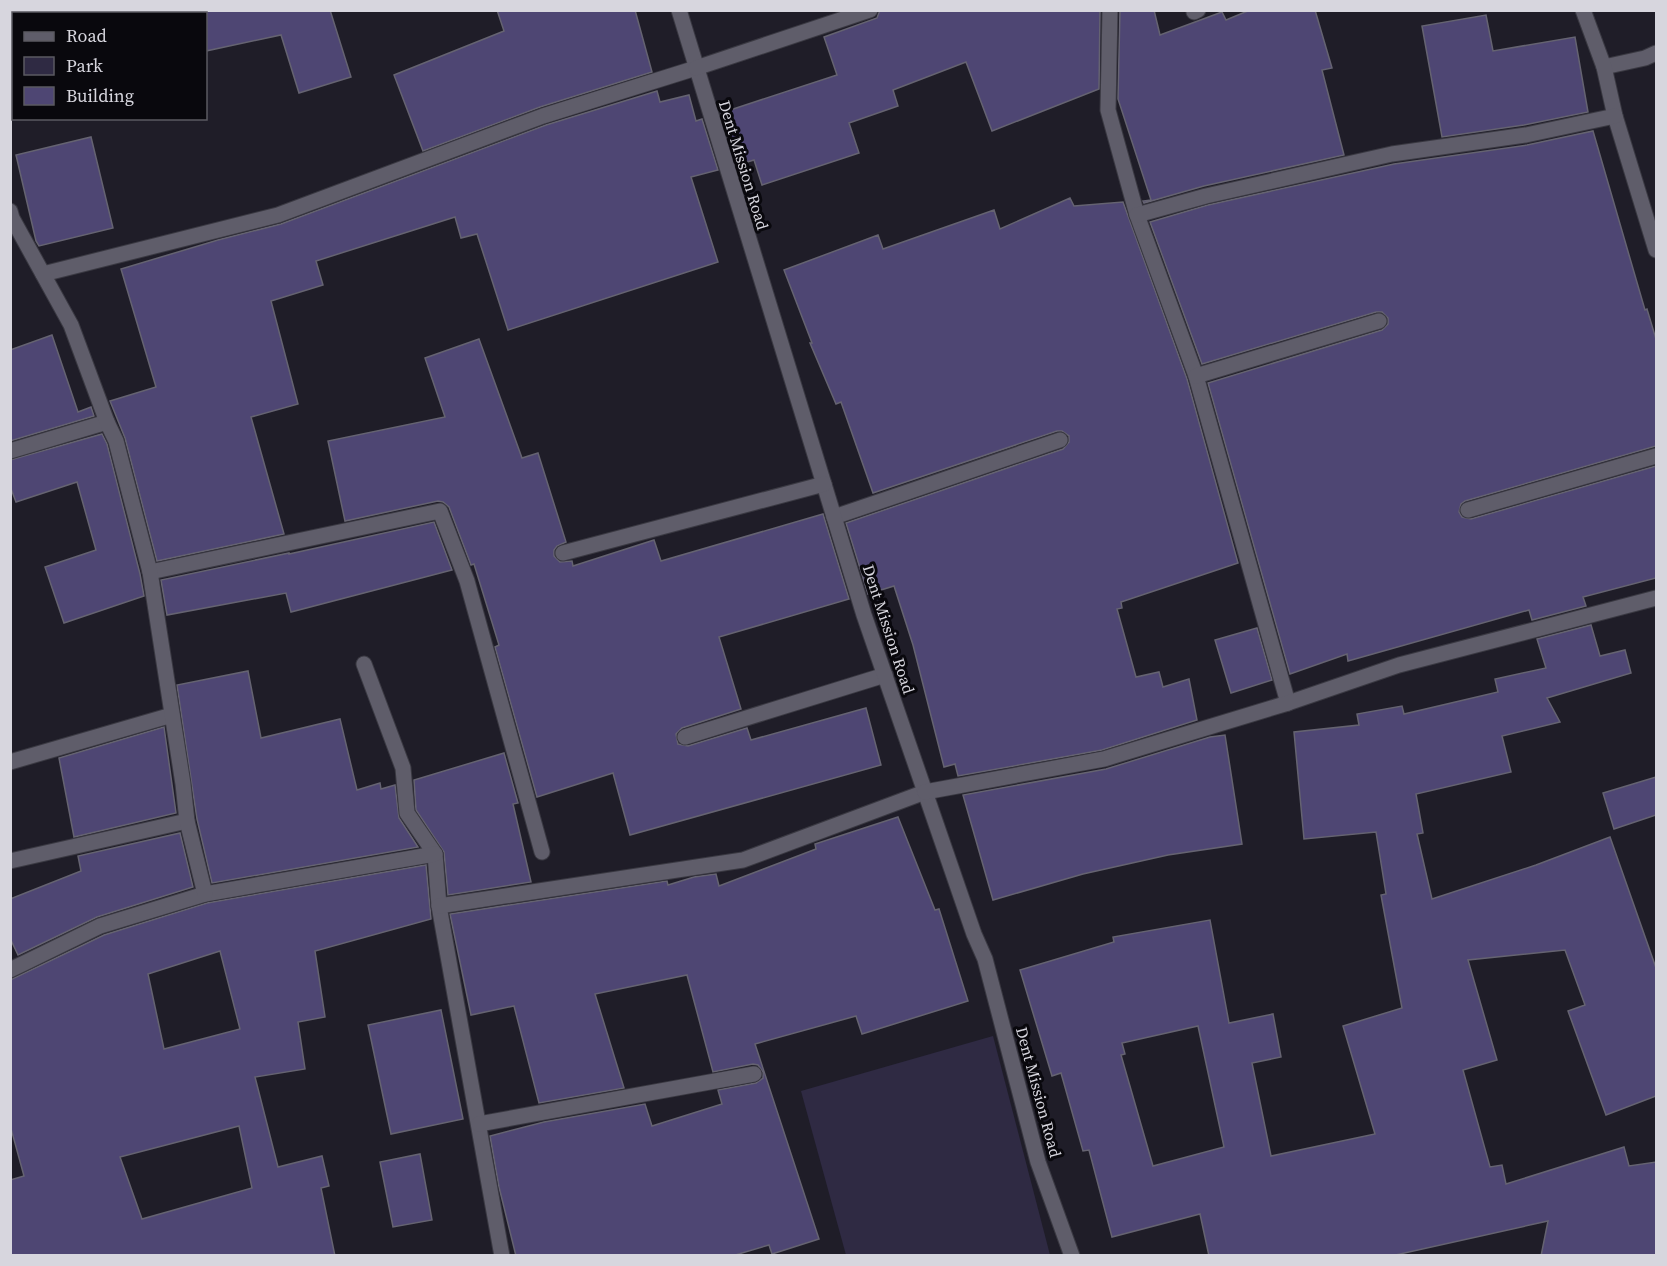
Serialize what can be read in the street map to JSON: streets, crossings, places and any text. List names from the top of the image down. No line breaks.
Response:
{"streets":{"street":["Dent Mission Road"]},"legend":["Road","Park","Building"]}
